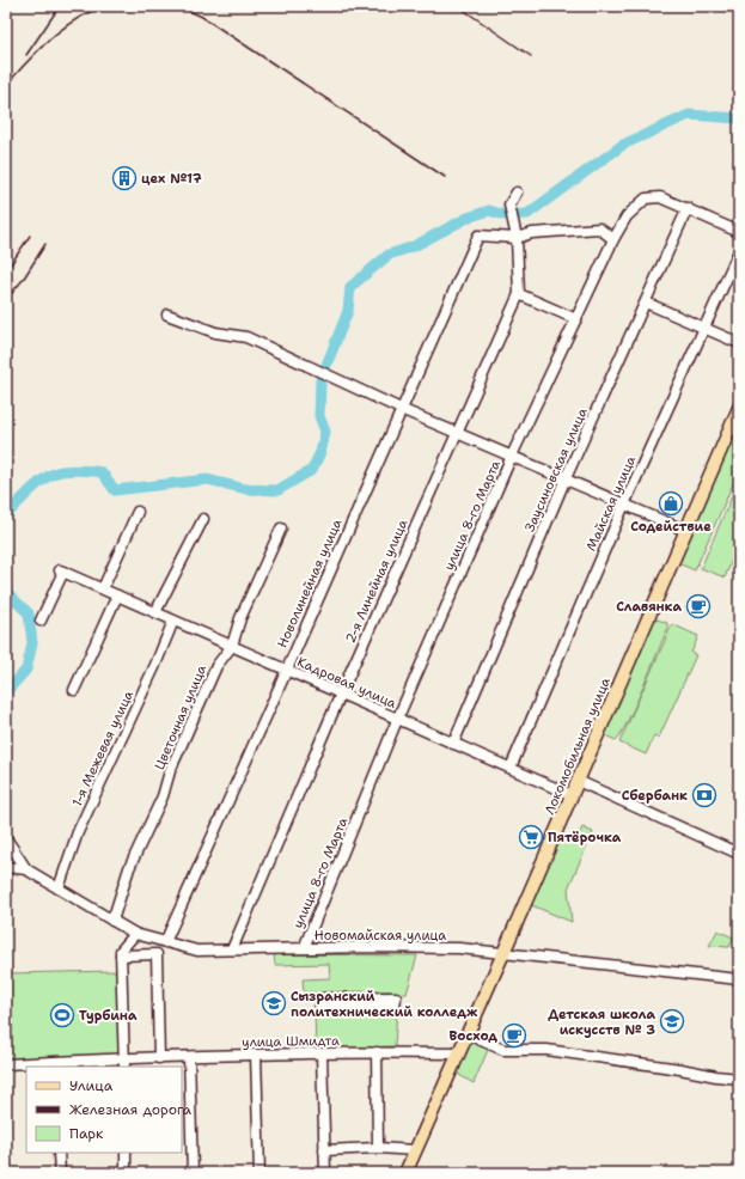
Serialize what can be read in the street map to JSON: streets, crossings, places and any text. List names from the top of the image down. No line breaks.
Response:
{"streets":{"main road":["Локомобильная улица"],"street":["Заусиновская улица","Майская улица","улица 8-го Марта","2-я Линейная улица","Новолинейная улица","Кадровая улица","Цветочная улица","1-я Межевая улица","Новомайская улица","улица Шмидта"]},"crossings":[["Заусиновская улица","улица 8-го Марта"],["Заусиновская улица","Кадровая улица"],["Майская улица","Кадровая улица"],["улица 8-го Марта","Кадровая улица"],["улица 8-го Марта","Новомайская улица"],["2-я Линейная улица","Новолинейная улица"],["2-я Линейная улица","Кадровая улица"],["2-я Линейная улица","Новомайская улица"],["Новолинейная улица","Кадровая улица"],["Новолинейная улица","Новомайская улица"],["Кадровая улица","Цветочная улица"],["Кадровая улица","Локомобильная улица"],["Кадровая улица","1-я Межевая улица"],["Цветочная улица","Новомайская улица"],["Локомобильная улица","Новомайская улица"],["Локомобильная улица","улица Шмидта"],["1-я Межевая улица","Новомайская улица"]],"places":{"building":["цех №17"],"shop":["Содействие"],"cafe":["Славянка","Восход"],"bank":["Сбербанк"],"supermarket":["Пятёрочка"],"school or university":["Сызранский политехнический колледж","Детская школа искусств № 3"],"sports":["Турбина"]},"legend":["Улица","Железная дорога","Парк"]}
